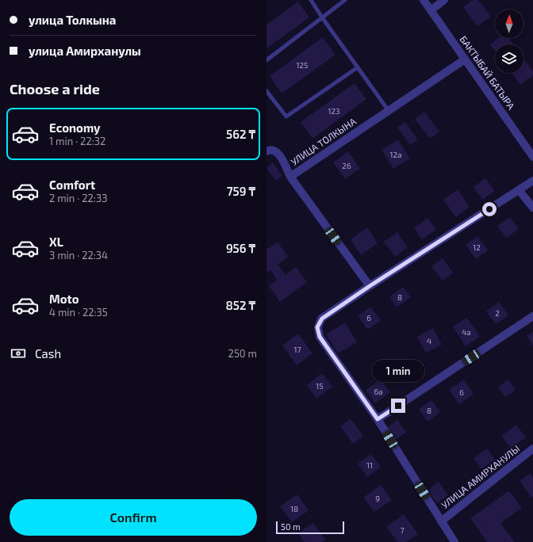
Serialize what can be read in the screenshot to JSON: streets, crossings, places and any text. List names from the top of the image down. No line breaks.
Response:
{"streets":{"street":["БАКТЫБАЙ БАТЫРА","УЛИЦА ТОЛКЫНА","УЛИЦА АМИРХАНУЛЫ"]},"crossings":[["БАКТЫБАЙ БАТЫРА","УЛИЦА ТОЛКЫНА"]],"house_numbers":["125","123","12а","26","12","8","2","6","4а","4","17","15","6а","6","8","11","9","18","7"],"scale_bar":"50 m","north":"top","page":{"banner":["улица Толкына","улица Амирханулы"],"heading":"Choose a ride","list":[{"name":"Economy","note":"1 min · 22:32","value":"562 ₸"},{"name":"Comfort","note":"2 min · 22:33","value":"759 ₸"},{"name":"XL","note":"3 min · 22:34","value":"956 ₸"},{"name":"Moto","note":"4 min · 22:35","value":"852 ₸"}],"pay":["Cash","250 m"],"bubble":"1 min","buttons":"Confirm","scale":"50 m"}}
